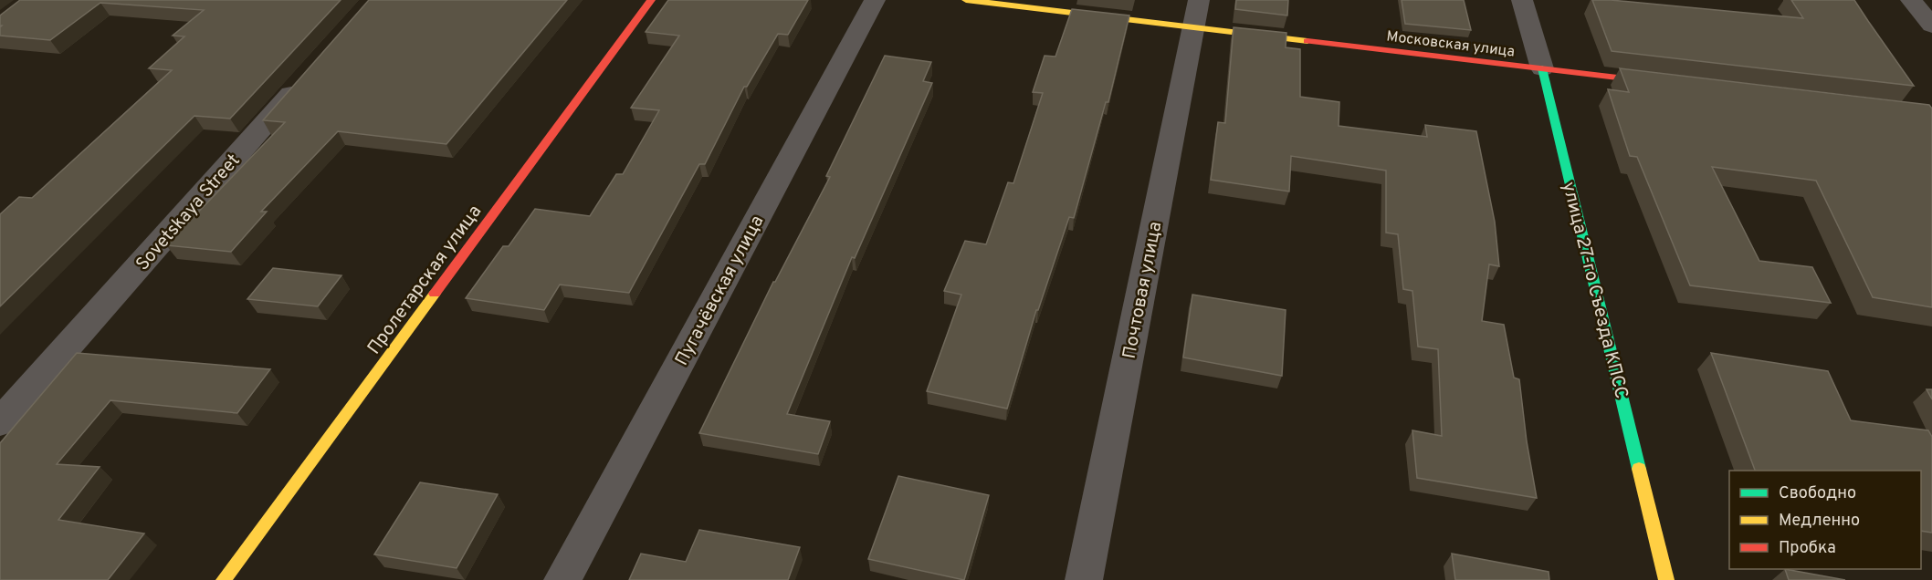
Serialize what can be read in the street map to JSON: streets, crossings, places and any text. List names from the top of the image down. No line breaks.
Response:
{"streets":{"street":["Московская улица","Sovetskaya Street","Пролетарская улица","Пугачёвская улица","Почтовая улица","улица 27-го Съезда КПСС"]},"crossings":[["Московская улица","Почтовая улица"],["Московская улица","улица 27-го Съезда КПСС"]],"legend":["Свободно","Медленно","Пробка"]}
